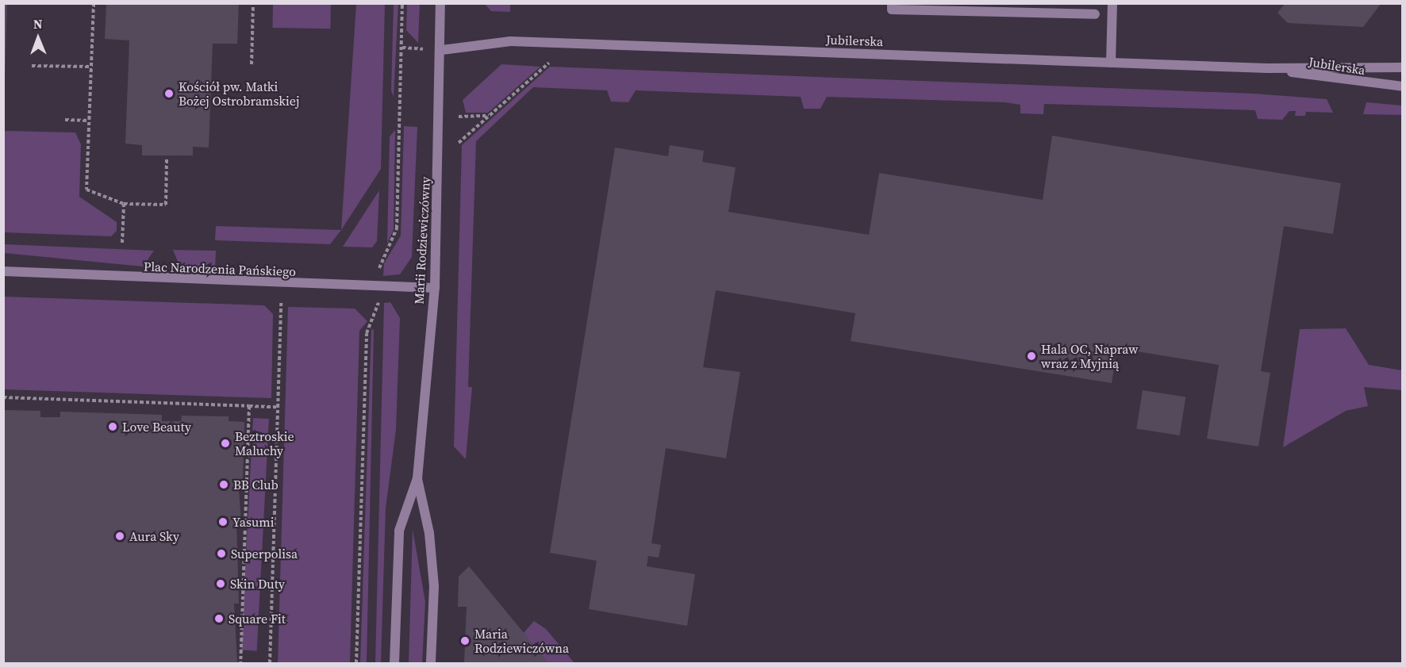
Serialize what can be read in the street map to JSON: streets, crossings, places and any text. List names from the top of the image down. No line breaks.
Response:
{"streets":{"street":["Jubilerska","Marii Rodziewiczówny","Plac Narodzenia Pańskiego"]},"crossings":[["Jubilerska","Marii Rodziewiczówny"],["Marii Rodziewiczówny","Plac Narodzenia Pańskiego"]],"places":["Kościół pw. Matki Bożej Ostrobramskiej","Hala OC, Napraw wraz z Myjnią","Love Beauty","Beztroskie Maluchy","BB Club","Yasumi","Aura Sky","Superpolisa","Skin Duty","Square Fit","Maria Rodziewiczówna"],"north":"top"}
